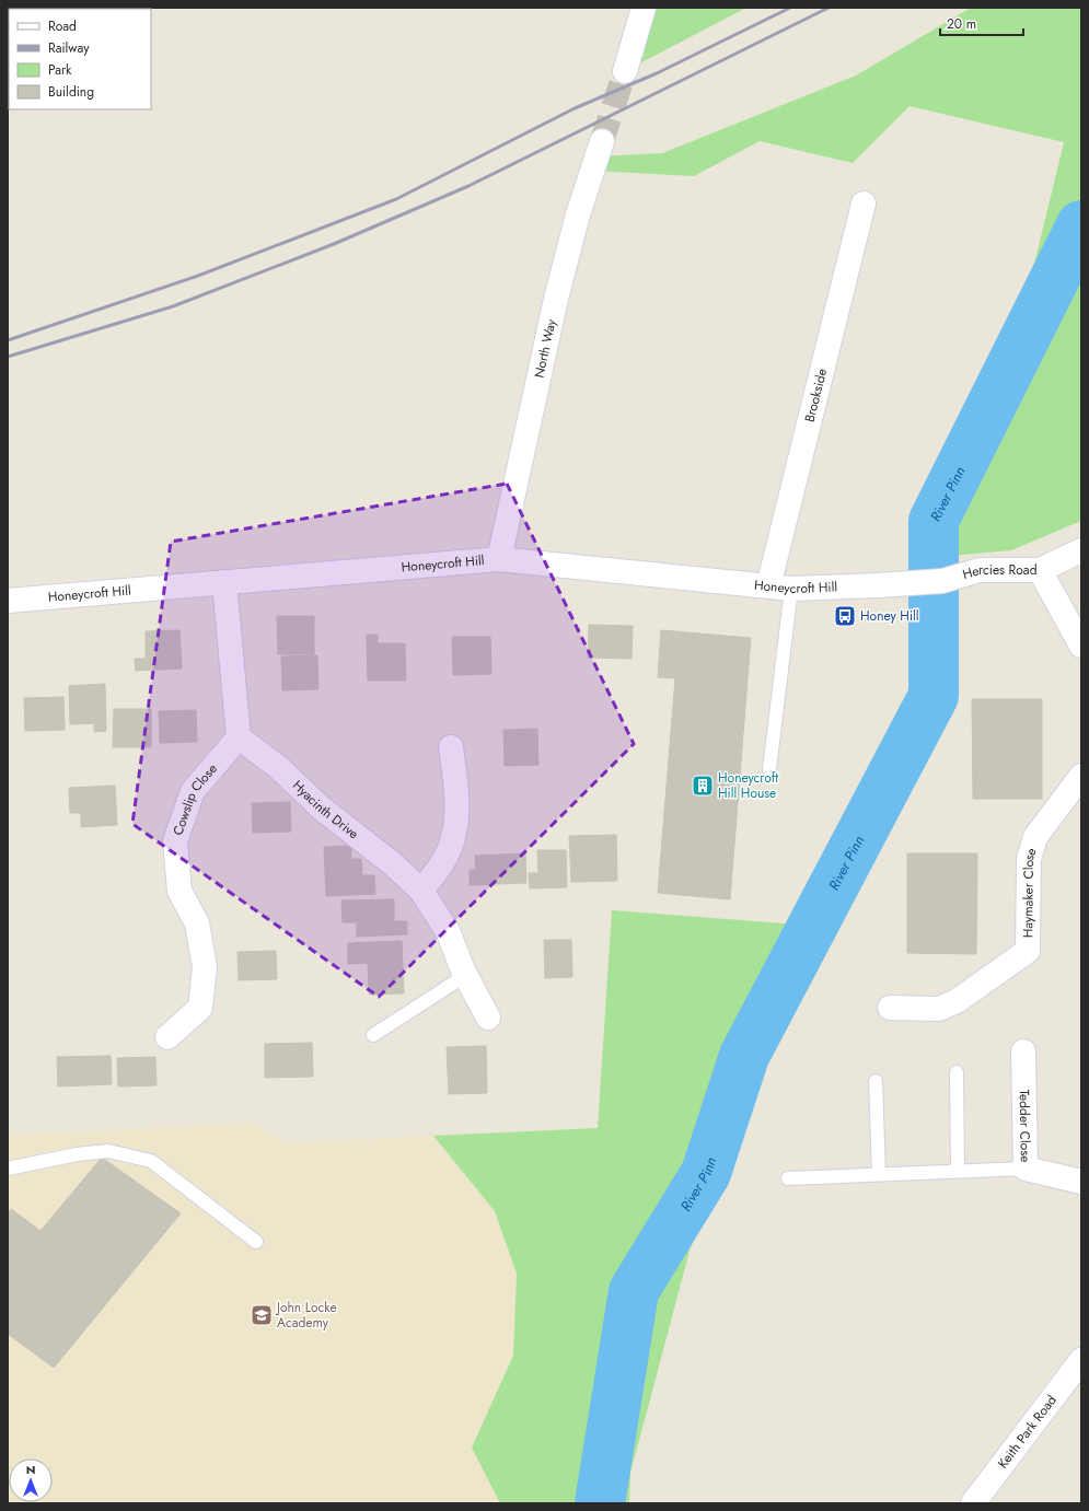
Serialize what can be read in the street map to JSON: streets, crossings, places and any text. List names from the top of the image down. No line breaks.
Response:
{"streets":{"street":["North Way","Brookside","Honeycroft Hill","Hercies Road","Cowslip Close","Hyacinth Drive","Haymaker Close","Tedder Close","Keith Park Road"]},"crossings":[["North Way","Honeycroft Hill"],["Brookside","Honeycroft Hill"],["Honeycroft Hill","Hercies Road"],["Cowslip Close","Hyacinth Drive"]],"water":["River Pinn"],"places":{"bus stop":["Honey Hill"],"building":["Honeycroft Hill House"],"school or university":["John Locke Academy"]},"legend":["Road","Railway","Park","Building"],"scale_bar":"20 m","north":"top"}
